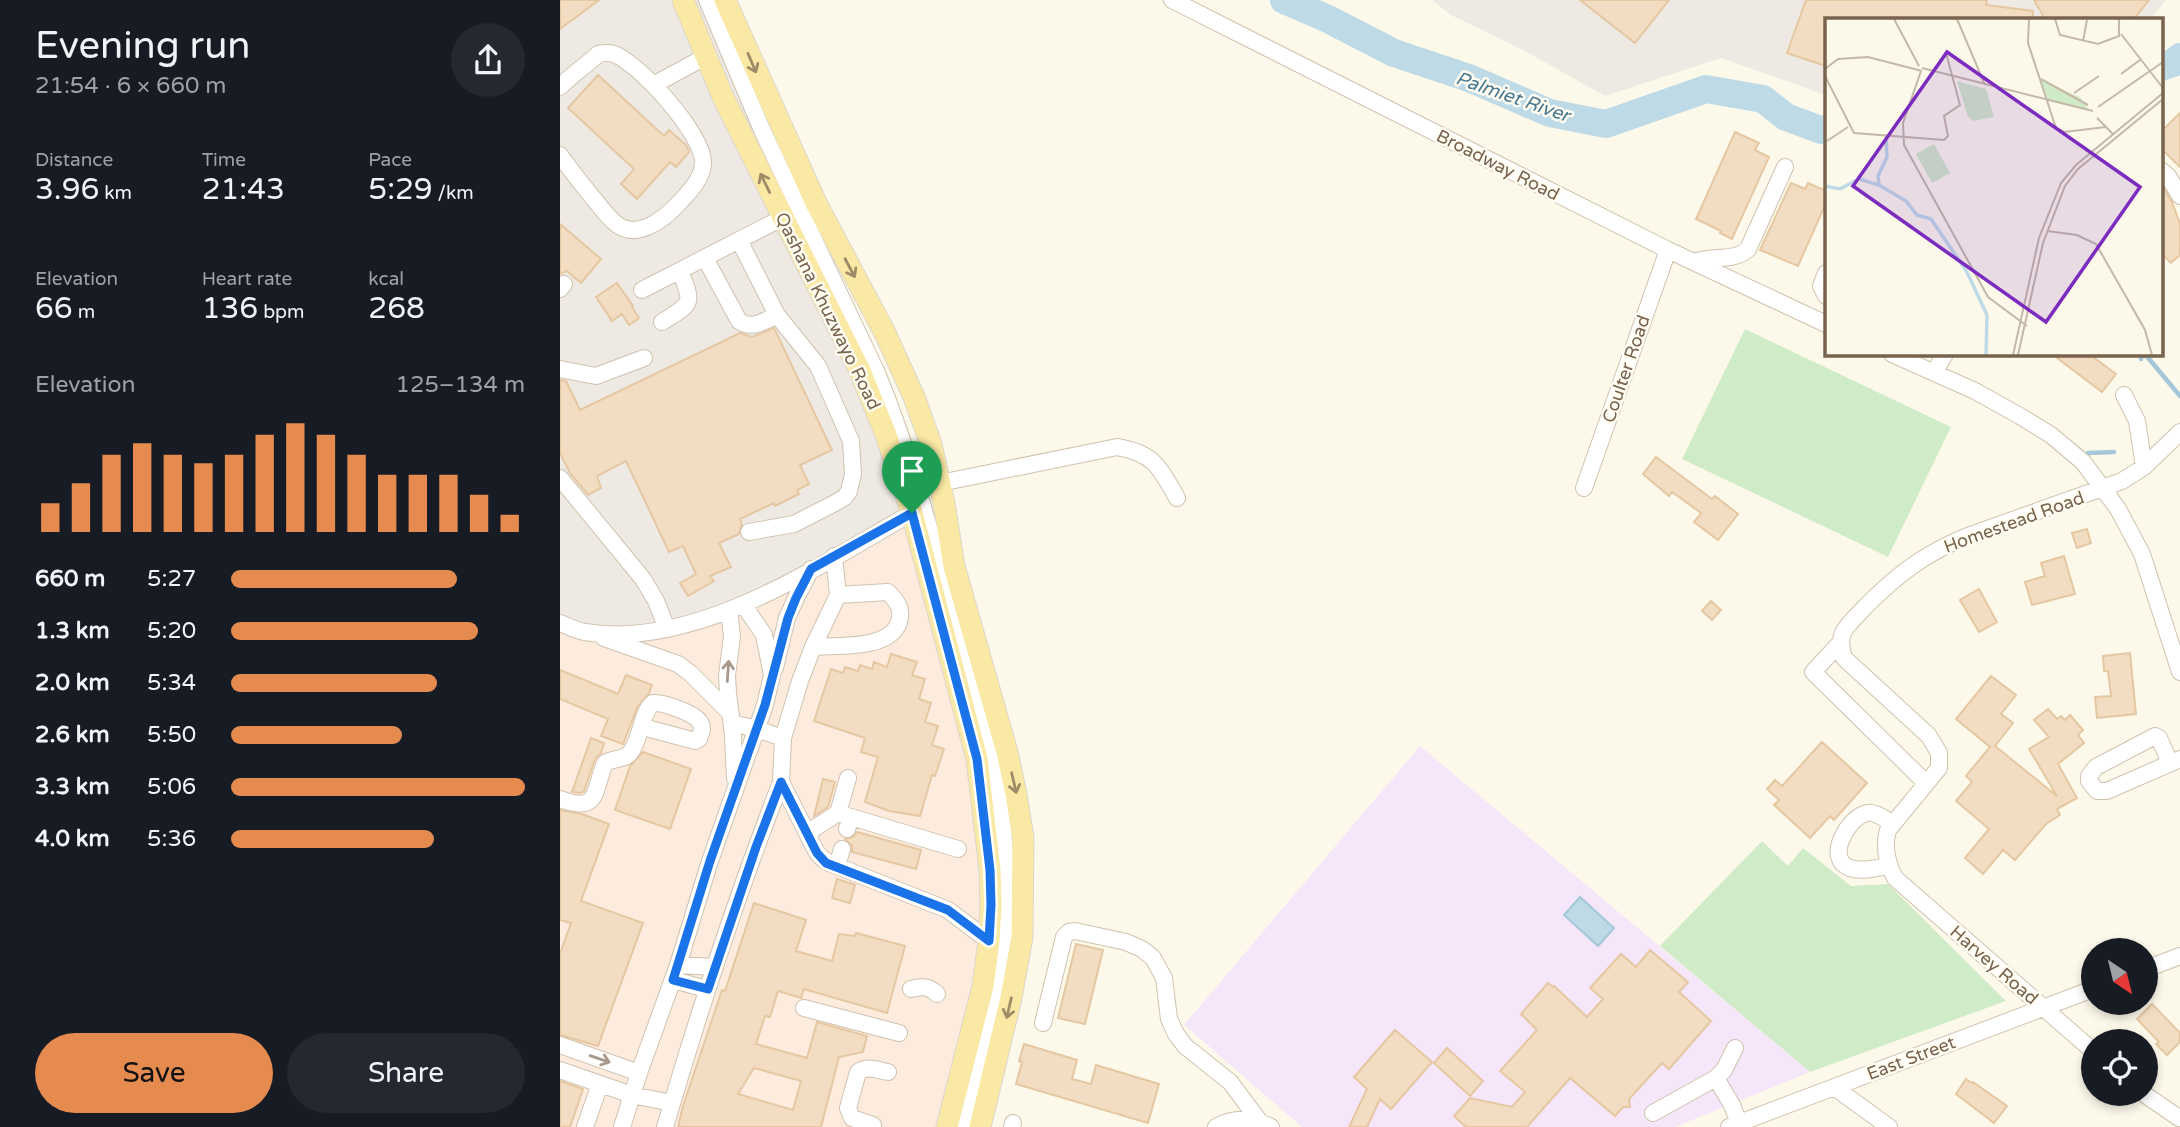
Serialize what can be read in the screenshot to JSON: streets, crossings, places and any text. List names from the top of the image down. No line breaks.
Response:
{"streets":{"main road":["Qashana Khuzwayo Road"],"street":["Broadway Road","Coulter Road","Homestead Road","Harvey Road","East Street"]},"crossings":[["Broadway Road","Coulter Road"],["Harvey Road","East Street"]],"water":["Palmiet River"],"north":"bottom right","page":{"heading":["Evening run","21:54 · 6 × 660 m"],"stats":[["Distance","3.96 km"],["Time","21:43"],["Pace","5:29 /km"],["Elevation","66 m"],["Heart rate","136 bpm"],["kcal","268"]],"chart":["Elevation","125–134 m"],"list":[{"name":"660 m","note":"5:27"},{"name":"1.3 km","note":"5:20"},{"name":"2.0 km","note":"5:34"},{"name":"2.6 km","note":"5:50"},{"name":"3.3 km","note":"5:06"},{"name":"4.0 km","note":"5:36"}],"buttons":["Save","Share"]}}
